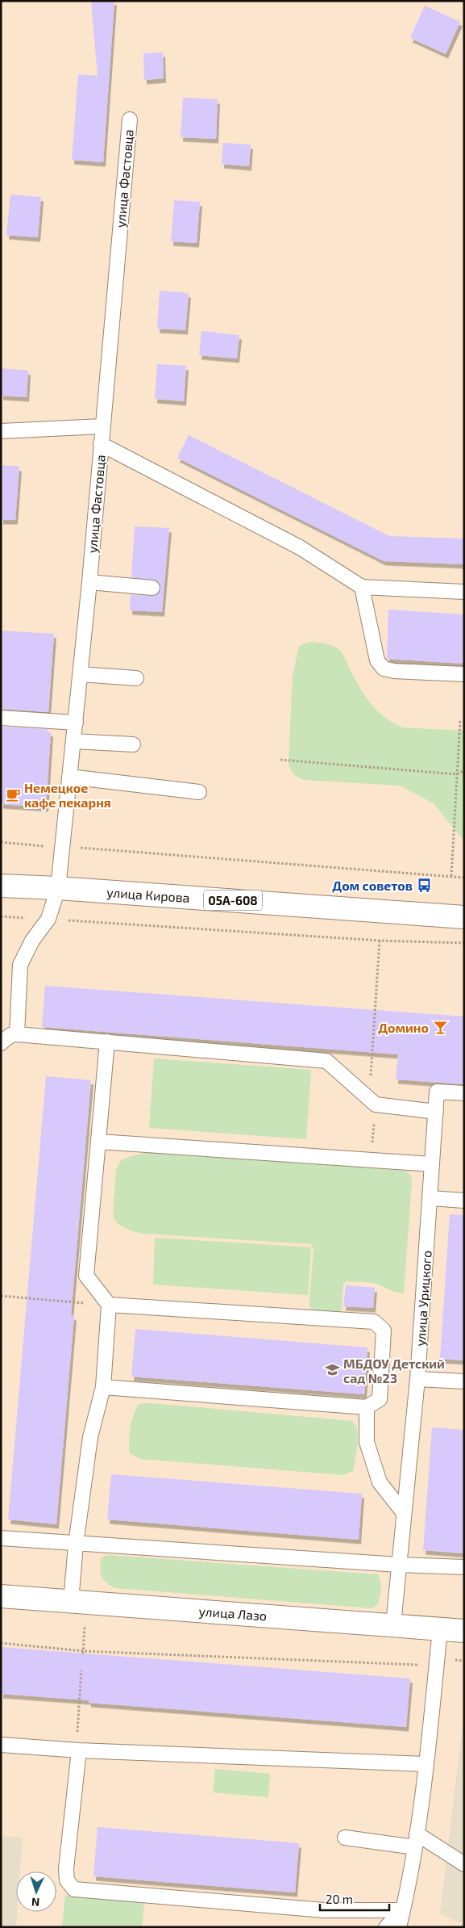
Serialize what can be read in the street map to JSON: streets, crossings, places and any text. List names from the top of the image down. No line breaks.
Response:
{"streets":{"main road":["улица Кирова","05А-608","улица Лазо"],"lane":["улица Фастовца","улица Урицкого"]},"crossings":[["улица Фастовца","улица Кирова"],["улица Урицкого","улица Лазо"]],"places":{"cafe":["Немецкое кафе пекарня"],"bus stop":["Дом советов"],"bar":["Домино"],"school or university":["МБДОУ Детский сад №23"]},"scale_bar":"20 m","north":"bottom"}
